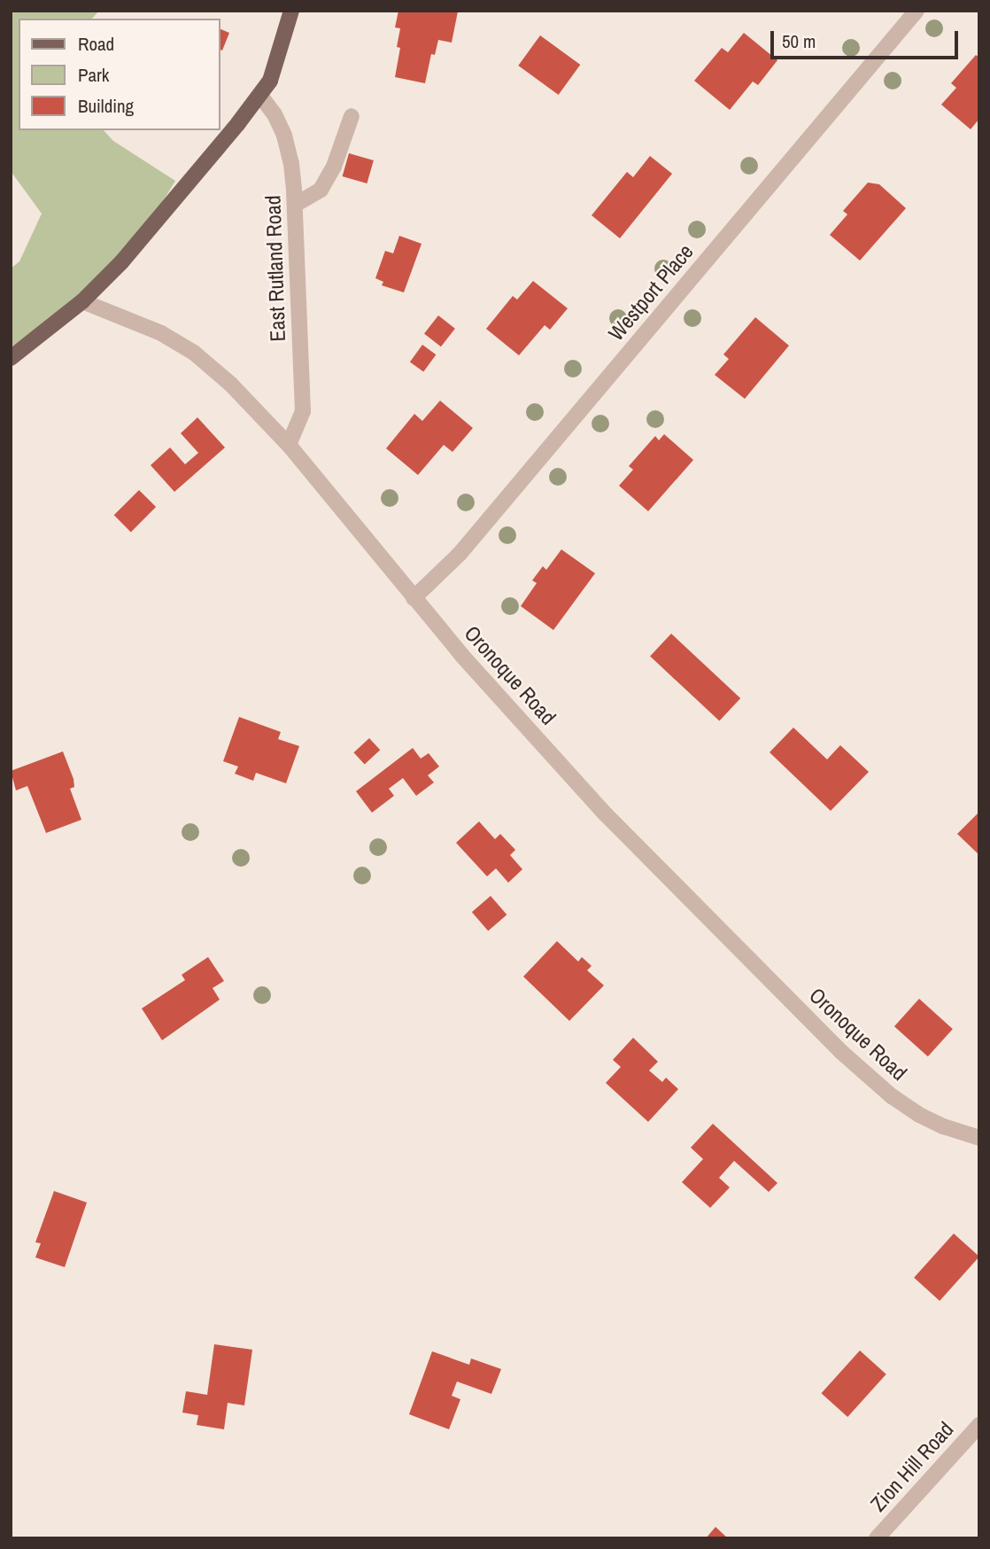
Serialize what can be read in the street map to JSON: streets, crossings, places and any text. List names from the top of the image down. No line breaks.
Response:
{"streets":{"street":["East Rutland Road","Westport Place","Oronoque Road","Zion Hill Road"]},"crossings":[["East Rutland Road","Oronoque Road"],["Westport Place","Oronoque Road"]],"legend":["Road","Park","Building"],"scale_bar":"50 m"}
